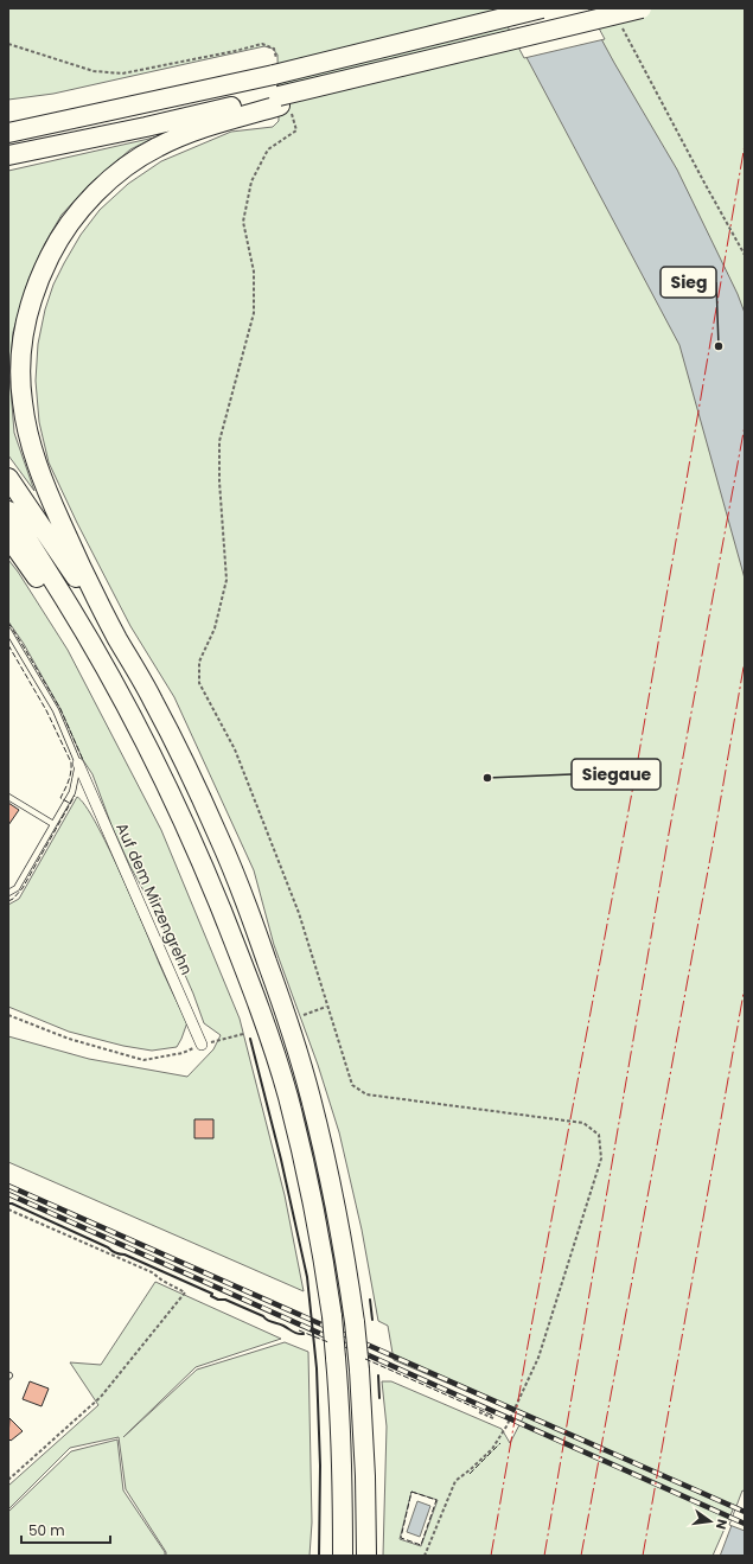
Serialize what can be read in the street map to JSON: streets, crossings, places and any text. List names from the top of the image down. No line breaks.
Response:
{"streets":{"street":["Auf dem Mirzengrehn"]},"places":["Sieg","Siegaue"],"scale_bar":"50 m","north":"right"}
